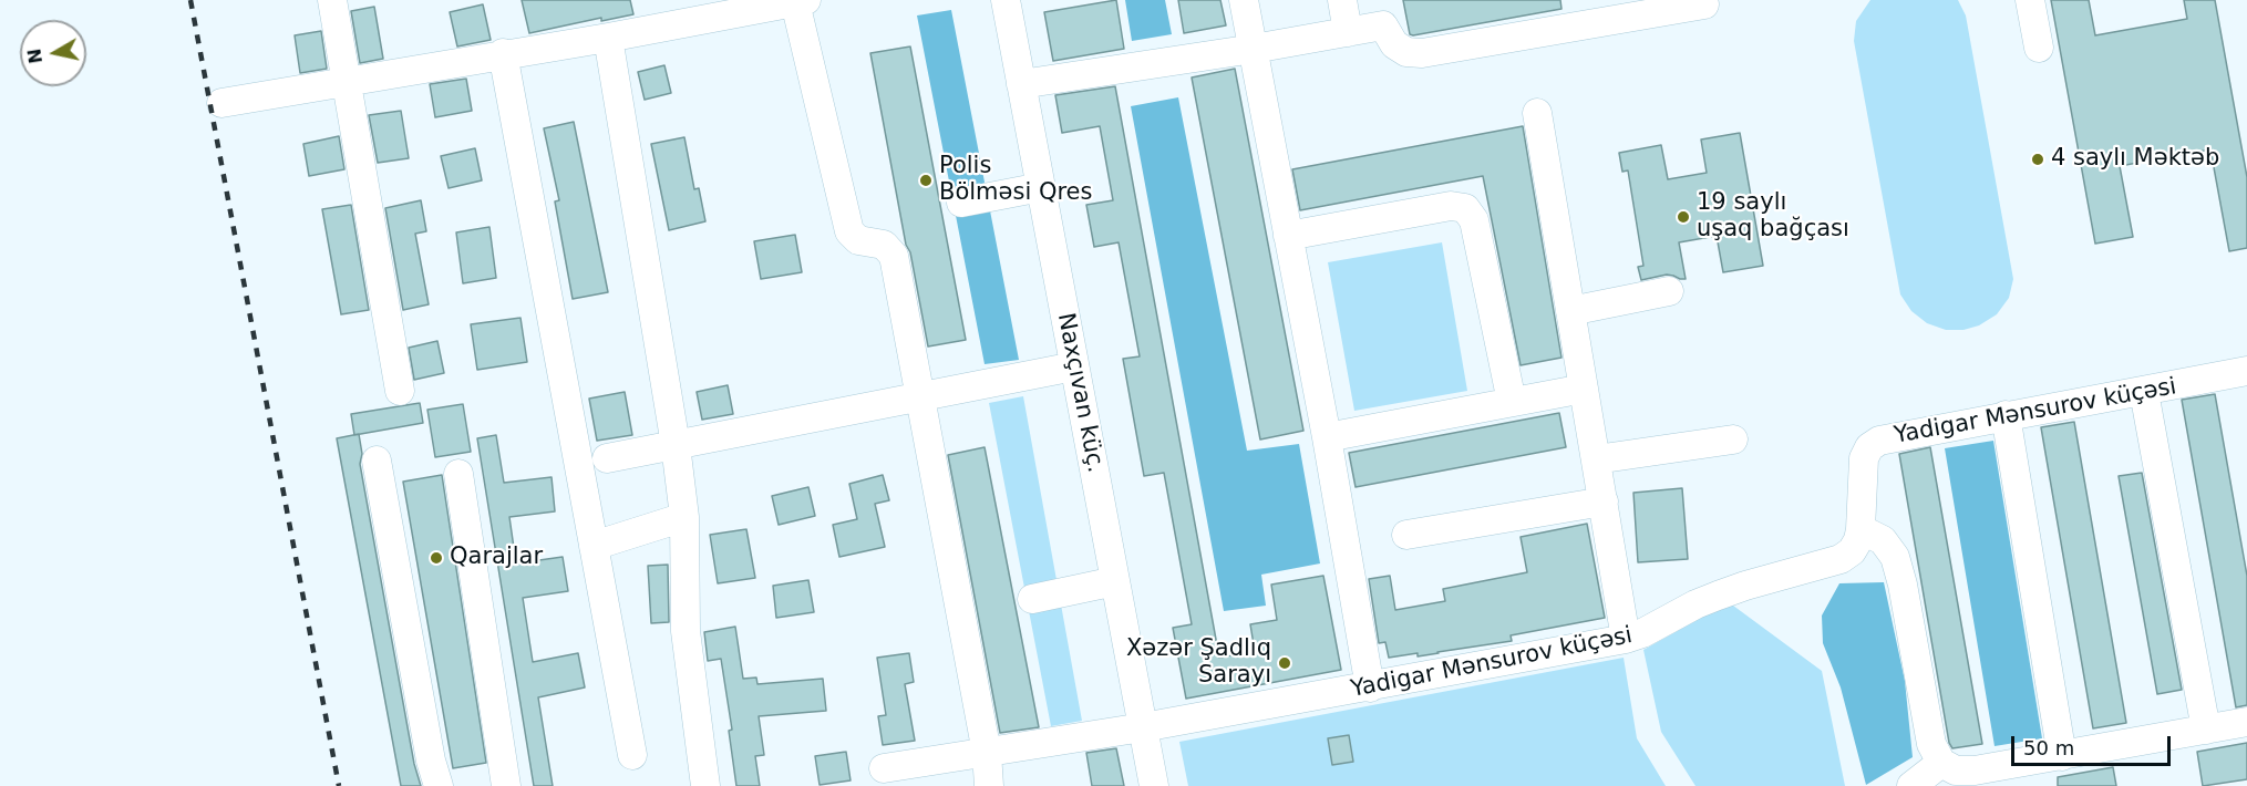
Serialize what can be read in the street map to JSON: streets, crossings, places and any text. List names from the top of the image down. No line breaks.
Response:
{"streets":{"street":["Naxçıvan küç.","Yadigar Mənsurov küçəsi"]},"crossings":[["Naxçıvan küç.","Yadigar Mənsurov küçəsi"]],"places":["4 saylı Məktəb","Polis Bölməsi Qres","19 saylı uşaq bağçası","Qarajlar","Xəzər Şadlıq Sarayı"],"scale_bar":"50 m","north":"left"}
